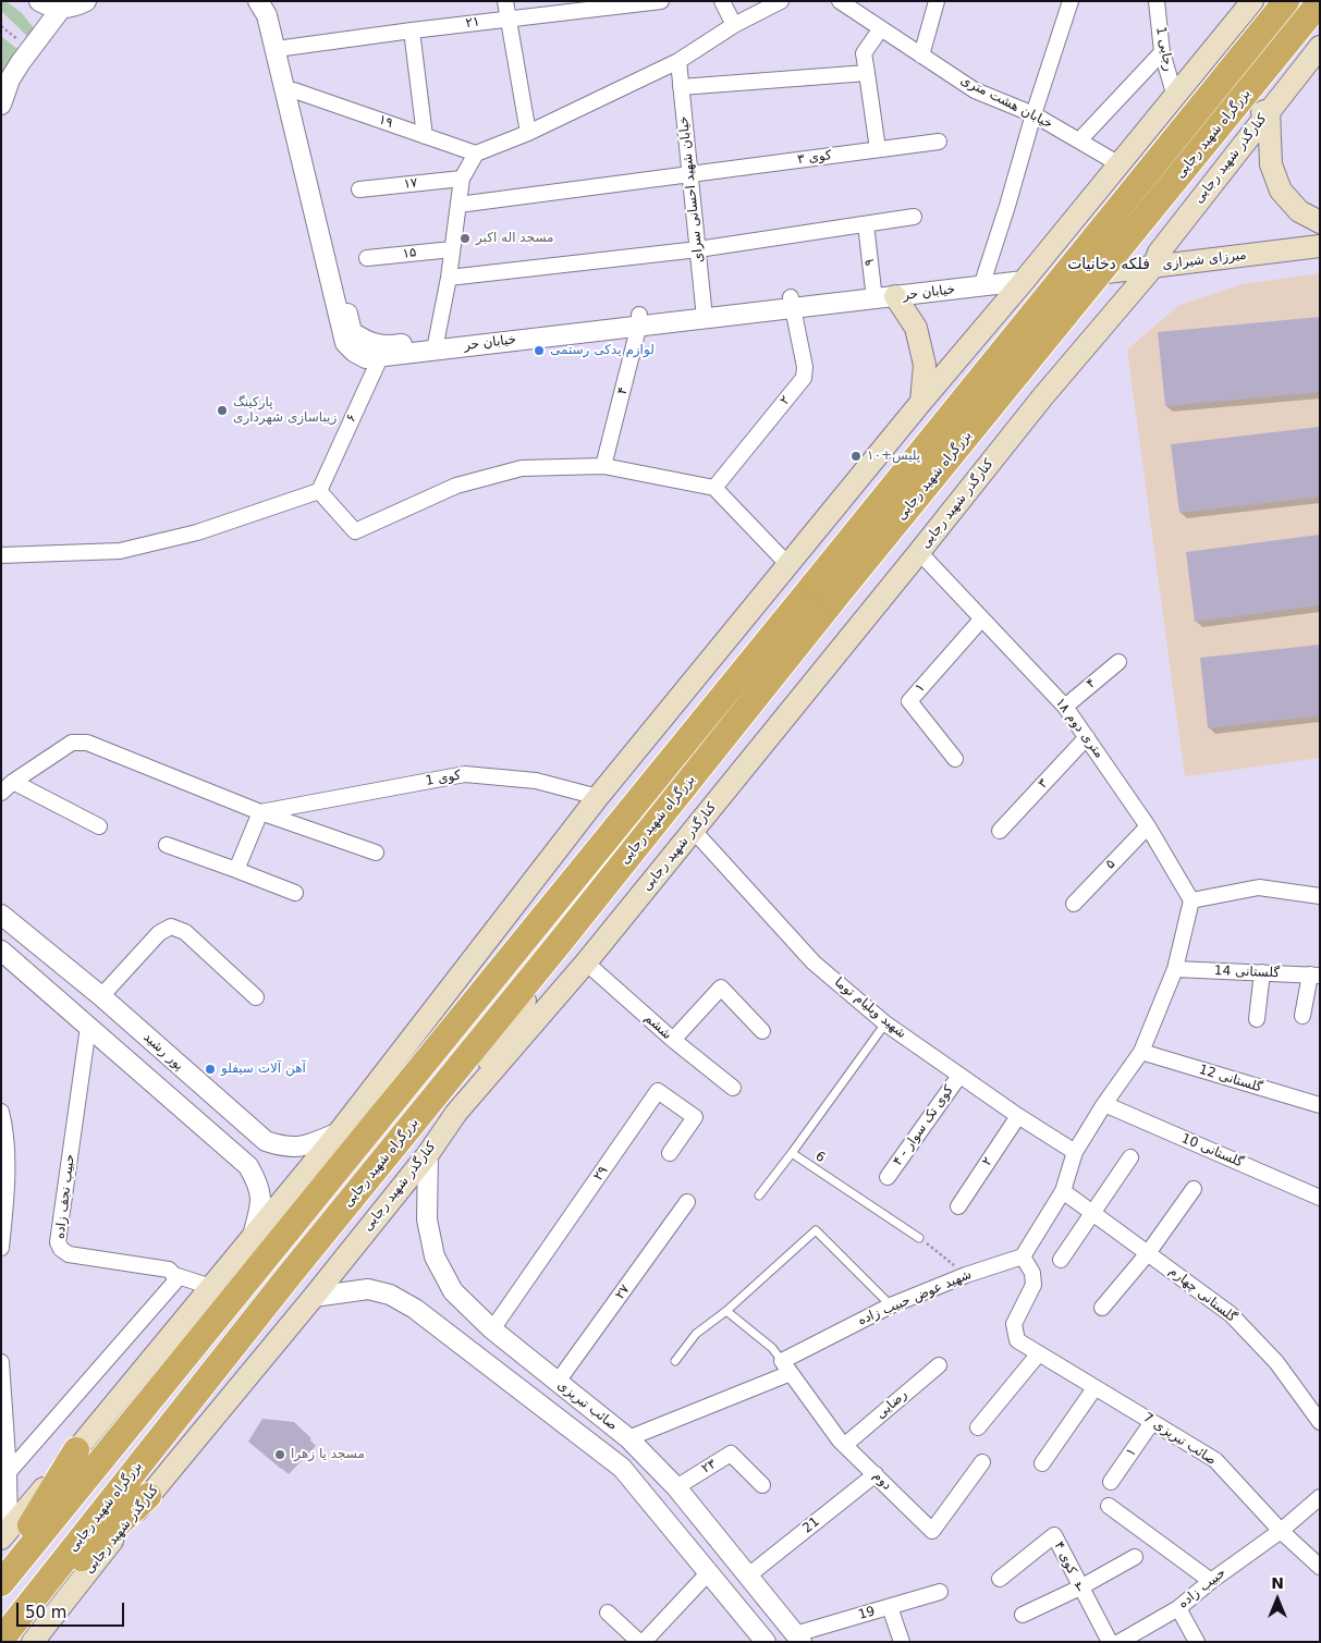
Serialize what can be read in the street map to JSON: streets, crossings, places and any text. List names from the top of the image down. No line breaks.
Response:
{"streets":{"highway":["بزرگراه شهید رجایی"],"main road":["کنارگذر شهید رجایی","میرزای شیرازی"],"street":["۲۱","رجایی 1","خیابان هشت متری","۱۹","کوی ۳","۱۷","خیابان شهید احسانی سرای","۱۵","۹","خیابان حر","۴","۲","۶","۱","۱۸ متری دوم","کوی 1","۳","۵","گلستانی 14","شهید ویلیام توما","ششم","پور رشید","گلستانی 12","۴ - کوی تک سوار","گلستانی 10","۲۹","حبیب نجف زاده","۲۷","گلستانی چهارم","شهید عوض حبیب زاده","رضایی","صائب تبریزی","صائب تبریزی 7","۲۳","دوم","21","کوی ۴","حبیب زاده","19"],"lane":["6"]},"crossings":[["۲۱","خیابان حر"],["۱۹","خیابان حر"],["کوی ۳","خیابان شهید احسانی سرای"],["کنارگذر شهید رجایی","میرزای شیرازی"],["کنارگذر شهید رجایی","۱۸ متری دوم"],["کنارگذر شهید رجایی","شهید ویلیام توما"],["کنارگذر شهید رجایی","ششم"],["کنارگذر شهید رجایی","صائب تبریزی"],["خیابان شهید احسانی سرای","خیابان حر"],["میرزای شیرازی","خیابان حر"],["۹","خیابان حر"],["خیابان حر","۴"],["خیابان حر","۲"],["خیابان حر","۶"],["۴","۱۸ متری دوم"],["۲","شهید ویلیام توما"],["۱","۱۸ متری دوم"],["۱","صائب تبریزی 7"],["۱۸ متری دوم","۳"],["۱۸ متری دوم","۵"],["۳","کوی ۴"],["شهید ویلیام توما","۴ - کوی تک سوار"],["۲۹","صائب تبریزی"],["۲۷","صائب تبریزی"],["شهید عوض حبیب زاده","صائب تبریزی"],["شهید عوض حبیب زاده","صائب تبریزی 7"],["شهید عوض حبیب زاده","دوم"],["رضایی","دوم"],["صائب تبریزی","۲۳"],["صائب تبریزی","21"],["صائب تبریزی","19"],["صائب تبریزی 7","حبیب زاده"],["دوم","21"]],"districts":["فلکه دخانیات"],"places":["مسجد اله اکبر","لوازم یدکی رستمی","پارکینگ زیباسازی شهرداری","پلیس+١٠","آهن آلات سیفلو","مسجد یا زهرا"],"scale_bar":"50 m","north":"top"}
